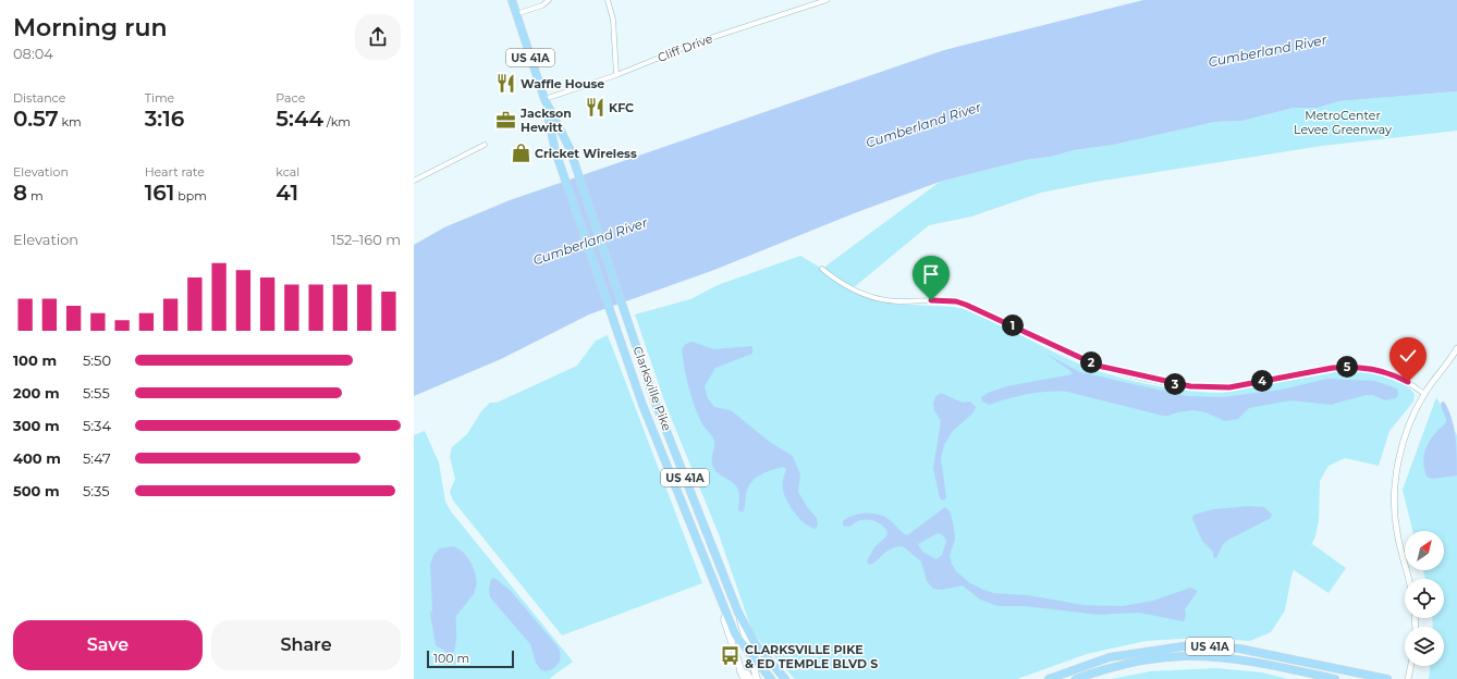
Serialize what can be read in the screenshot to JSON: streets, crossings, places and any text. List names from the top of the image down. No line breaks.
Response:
{"streets":{"main road":["US 41A","Clarksville Pike"],"street":["Cliff Drive"]},"crossings":[["Cliff Drive","Clarksville Pike"],["US 41A","Clarksville Pike"]],"water":["Cumberland River"],"parks":["MetroCenter Levee Greenway"],"places":{"restaurant":["Waffle House","KFC"],"office":["Jackson Hewitt"],"shop":["Cricket Wireless"],"bus stop":["CLARKSVILLE PIKE & ED TEMPLE BLVD S"]},"scale_bar":"100 m","north":"top right","page":{"heading":["Morning run","08:04"],"stats":[["Distance","0.57 km"],["Time","3:16"],["Pace","5:44 /km"],["Elevation","8 m"],["Heart rate","161 bpm"],["kcal","41"]],"chart":["Elevation","152–160 m"],"pins":["1","2","5","4","3"],"list":[{"name":"100 m","note":"5:50"},{"name":"200 m","note":"5:55"},{"name":"300 m","note":"5:34"},{"name":"400 m","note":"5:47"},{"name":"500 m","note":"5:35"}],"buttons":["Save","Share"],"scale":"100 m"}}
